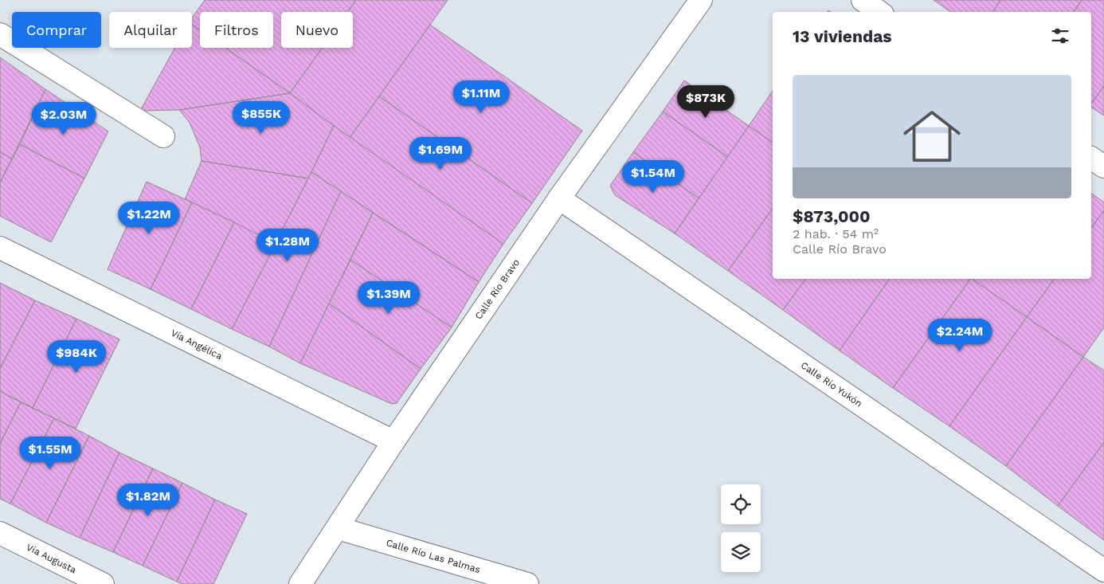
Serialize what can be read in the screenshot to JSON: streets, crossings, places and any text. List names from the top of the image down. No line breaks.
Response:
{"streets":{"street":["Calle Río Bravo","Vía Angélica","Calle Río Yukón","Calle Río Las Palmas","Vía Augusta"]},"crossings":[["Calle Río Bravo","Vía Angélica"],["Calle Río Bravo","Calle Río Yukón"],["Calle Río Bravo","Calle Río Las Palmas"]],"page":{"chip":["Comprar","Alquilar","Filtros","Nuevo"],"heading":"13 viviendas","list":[{"name":"$873,000","note":"2 hab. · 54 m² · Calle Río Bravo"}],"price":["$1.11M","$873K","$855K","$2.03M","$1.69M","$1.54M","$1.22M","$1.28M","$1.39M","$2.24M","$984K","$1.55M","$1.82M"]}}
